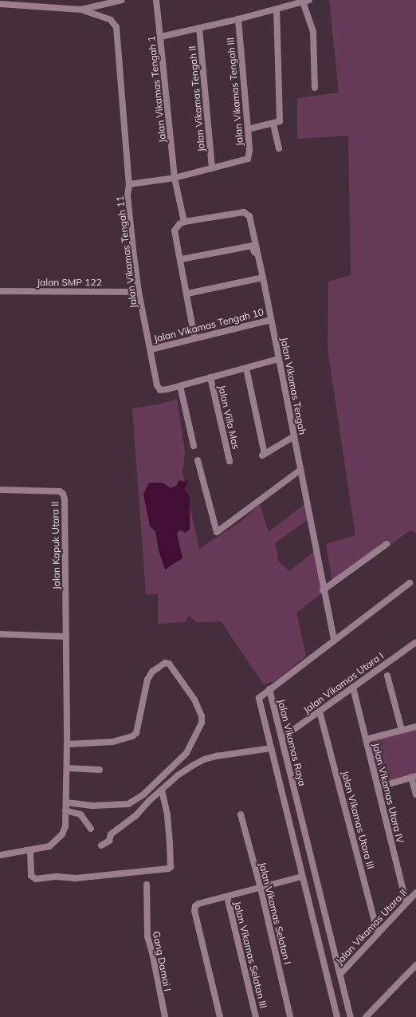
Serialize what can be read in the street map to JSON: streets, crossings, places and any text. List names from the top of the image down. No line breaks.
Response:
{"streets":{"street":["Jalan Vikamas Tengah 1","Jalan Vikamas Tengah III","Jalan Vikamas Tengah II","Jalan Vikamas Tengah 11","Jalan SMP 122","Jalan Vikamas Tengah 10","Jalan Vikamas Tengah","Jalan Villa Mas","Jalan Kapuk Utara II","Jalan Vikamas Utara I","Jalan Vikamas Raya","Jalan Vikamas Utara IV","Jalan Vikamas Utara III","Jalan Vikamas Selatan I","Jalan Vikamas Utara II","Jalan Vikamas Selatan III","Gang Damai I"]},"crossings":[["Jalan Vikamas Tengah 1","Jalan Vikamas Tengah"],["Jalan Vikamas Tengah III","Jalan Vikamas Tengah II"],["Jalan Vikamas Tengah 11","Jalan SMP 122"],["Jalan Vikamas Tengah 11","Jalan Vikamas Tengah 10"],["Jalan Vikamas Tengah 11","Jalan Vikamas Tengah"],["Jalan Vikamas Tengah 11","Jalan Villa Mas"],["Jalan Vikamas Tengah 10","Jalan Vikamas Tengah"],["Jalan Vikamas Utara I","Jalan Vikamas Raya"],["Jalan Vikamas Utara I","Jalan Vikamas Utara IV"],["Jalan Vikamas Utara I","Jalan Vikamas Utara III"],["Jalan Vikamas Raya","Jalan Vikamas Utara II"],["Jalan Vikamas Utara IV","Jalan Vikamas Utara II"],["Jalan Vikamas Utara III","Jalan Vikamas Utara II"]]}
